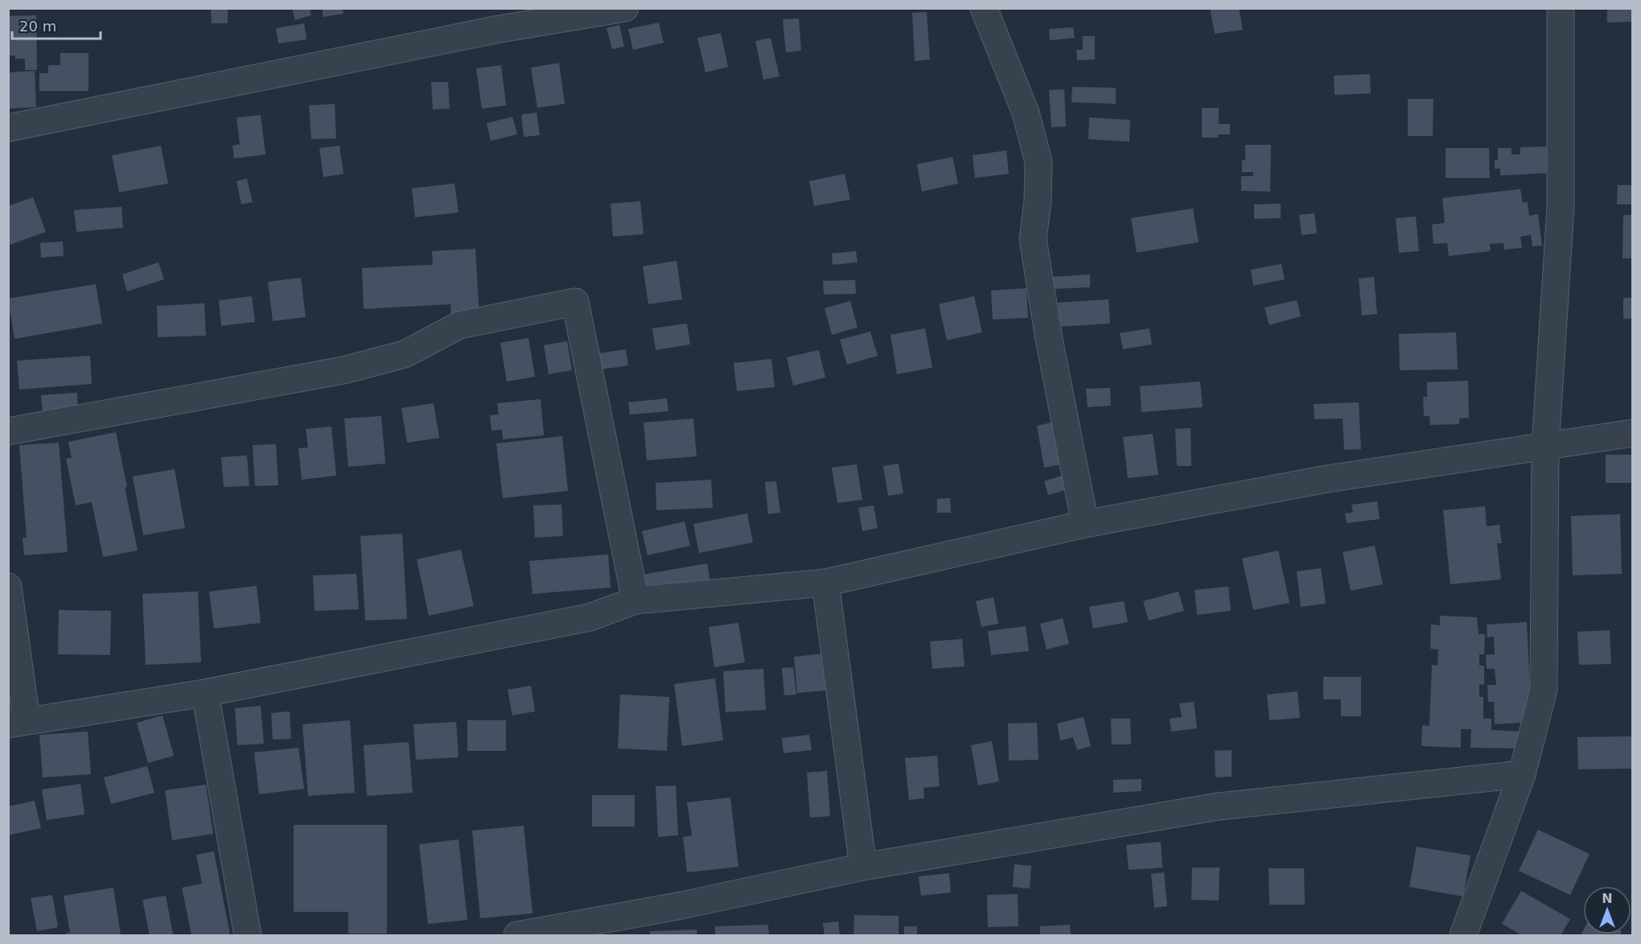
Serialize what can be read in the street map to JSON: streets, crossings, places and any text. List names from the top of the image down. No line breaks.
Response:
{"scale_bar":"20 m","north":"top"}
